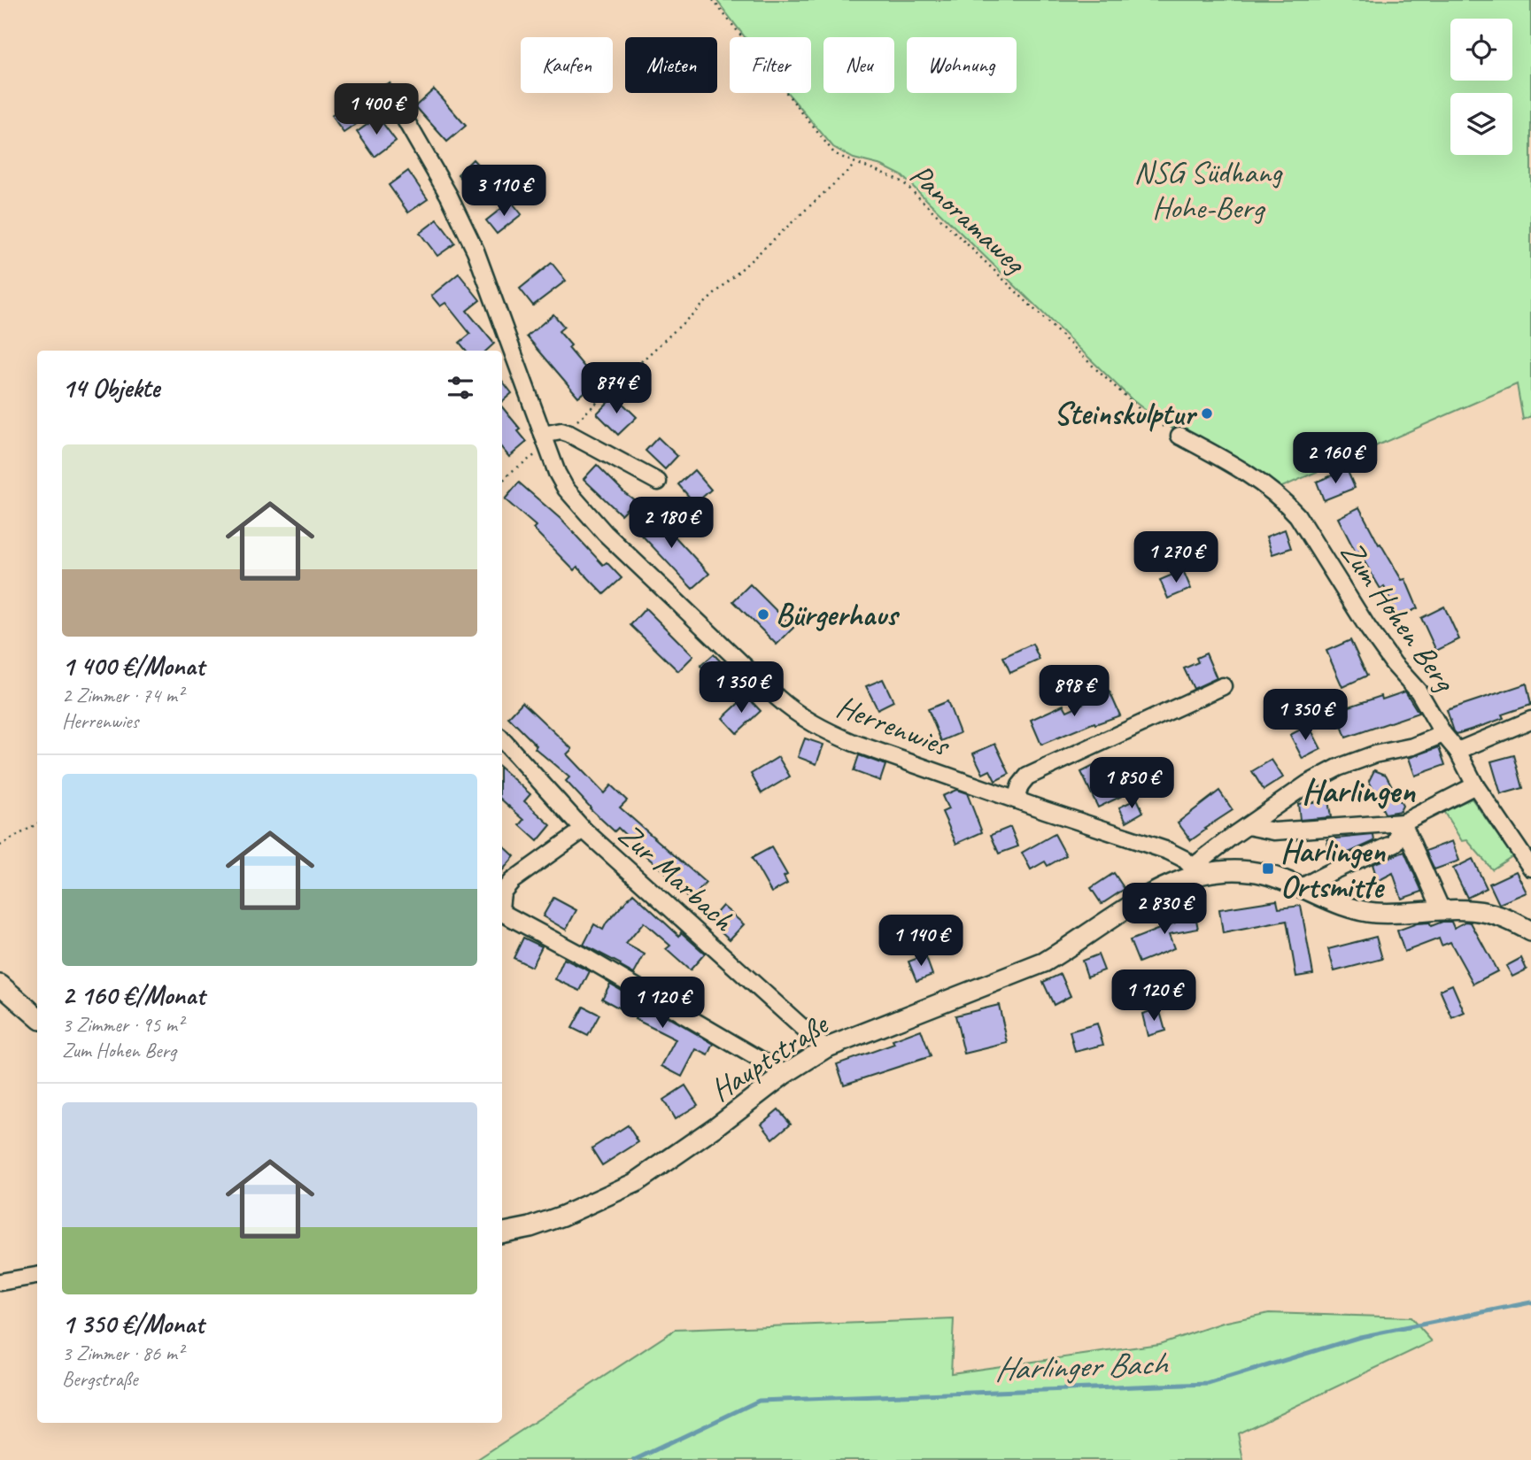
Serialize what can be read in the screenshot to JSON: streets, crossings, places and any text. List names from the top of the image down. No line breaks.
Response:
{"streets":{"street":["Zum Hohen Berg","Herrenwies","Zur Marbach","Hauptstraße"],"path":["Panoramaweg"]},"crossings":[["Panoramaweg","Zum Hohen Berg"],["Herrenwies","Hauptstraße"],["Zur Marbach","Hauptstraße"]],"districts":["Harlingen"],"water":["Harlinger Bach"],"parks":["NSG Südhang Hohe-Berg"],"places":{"other":["Steinskulptur","Bürgerhaus"],"transit":["Harlingen Ortsmitte"]},"page":{"chip":["Kaufen","Mieten","Filter","Neu","Wohnung"],"price":["1 400 €","3 110 €","874 €","2 160 €","2 180 €","1 270 €","1 350 €","898 €","1 350 €","1 850 €","2 830 €","1 140 €","1 120 €","1 120 €"],"heading":"14 Objekte","list":[{"name":"1 400 €/Monat","note":"2 Zimmer · 74 m² · Herrenwies"},{"name":"2 160 €/Monat","note":"3 Zimmer · 95 m² · Zum Hohen Berg"},{"name":"1 350 €/Monat","note":"3 Zimmer · 86 m² · Bergstraße"}]}}
